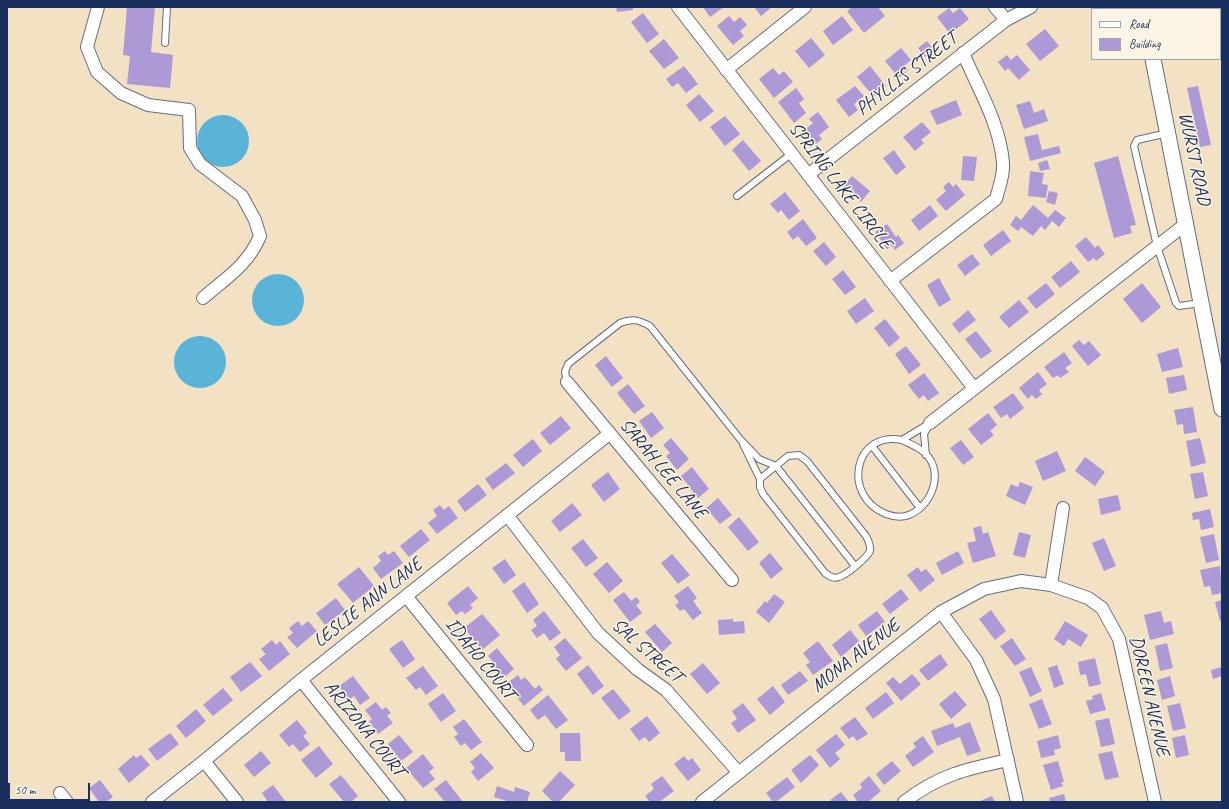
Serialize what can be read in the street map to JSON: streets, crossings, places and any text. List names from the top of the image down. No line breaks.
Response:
{"streets":{"street":["PHYLLIS STREET","WURST ROAD","SPRING LAKE CIRCLE","SARAH LEE LANE","LESLIE ANN LANE","SAL STREET","MONA AVENUE","IDAHO COURT","DOREEN AVENUE","ARIZONA COURT"]},"crossings":[["PHYLLIS STREET","SPRING LAKE CIRCLE"],["SARAH LEE LANE","LESLIE ANN LANE"],["LESLIE ANN LANE","SAL STREET"],["LESLIE ANN LANE","IDAHO COURT"],["LESLIE ANN LANE","ARIZONA COURT"],["SAL STREET","MONA AVENUE"],["MONA AVENUE","DOREEN AVENUE"]],"legend":["Road","Building"],"scale_bar":"50 m"}
